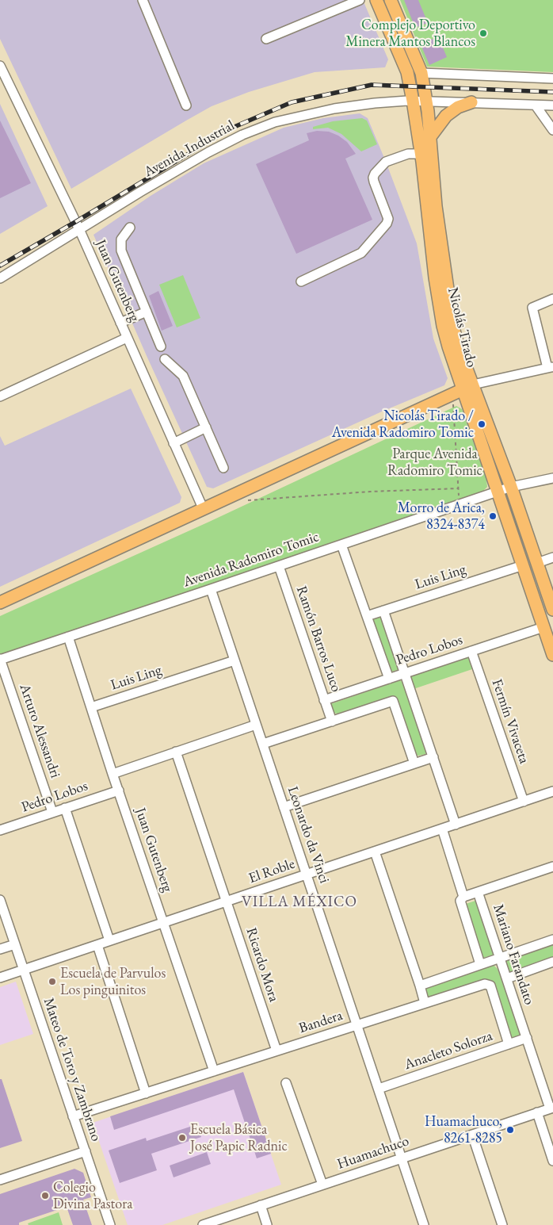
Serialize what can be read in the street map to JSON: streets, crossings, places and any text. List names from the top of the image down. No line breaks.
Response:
{"streets":{"main road":["Nicolás Tirado"],"street":["Avenida Industrial","Juan Gutenberg","Avenida Radomiro Tomic","Luis Ling","Ramón Barros Luco","Pedro Lobos","Fermín Vivaceta","Arturo Alessandri","Leonardo da Vinci","El Roble","Mariano Farandato","Ricardo Mora","Bandera","Anacleto Solorza","Mateo de Toro y Zambrano","Huamachuco"]},"crossings":[["Avenida Industrial","Juan Gutenberg"],["Avenida Industrial","Nicolás Tirado"],["Juan Gutenberg","Avenida Radomiro Tomic"],["Juan Gutenberg","Luis Ling"],["Juan Gutenberg","Pedro Lobos"],["Juan Gutenberg","El Roble"],["Juan Gutenberg","Bandera"],["Nicolás Tirado","Avenida Radomiro Tomic"],["Nicolás Tirado","Luis Ling"],["Nicolás Tirado","Pedro Lobos"],["Avenida Radomiro Tomic","Ramón Barros Luco"],["Avenida Radomiro Tomic","Arturo Alessandri"],["Avenida Radomiro Tomic","Leonardo da Vinci"],["Luis Ling","Leonardo da Vinci"],["Ramón Barros Luco","Pedro Lobos"],["Pedro Lobos","Fermín Vivaceta"],["Pedro Lobos","Arturo Alessandri"],["Fermín Vivaceta","El Roble"],["Leonardo da Vinci","El Roble"],["Leonardo da Vinci","Bandera"],["Leonardo da Vinci","Anacleto Solorza"],["Leonardo da Vinci","Huamachuco"],["El Roble","Ricardo Mora"],["El Roble","Mateo de Toro y Zambrano"],["Mariano Farandato","Anacleto Solorza"],["Mariano Farandato","Huamachuco"],["Ricardo Mora","Bandera"],["Bandera","Anacleto Solorza"],["Bandera","Mateo de Toro y Zambrano"]],"districts":["VILLA MÉXICO"],"parks":["Parque Avenida Radomiro Tomic"],"places":["Complejo Deportivo Minera Mantos Blancos","Nicolás Tirado / Avenida Radomiro Tomic","Morro de Arica, 8324-8374","Escuela de Parvulos Los pinguinitos","Huamachuco, 8261-8285","Escuela Básica José Papic Radnic","Colegio Divina Pastora"]}
